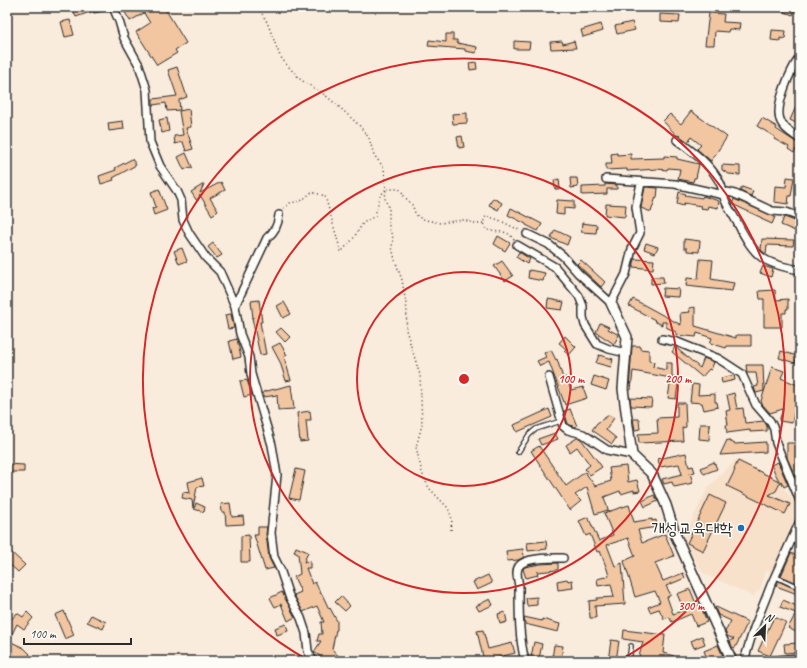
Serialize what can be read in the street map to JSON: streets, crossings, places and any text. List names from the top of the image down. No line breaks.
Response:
{"places":["개성교육대학"],"scale_bar":"100 m","north":"top right","rings":["100 m","200 m","300 m"]}
